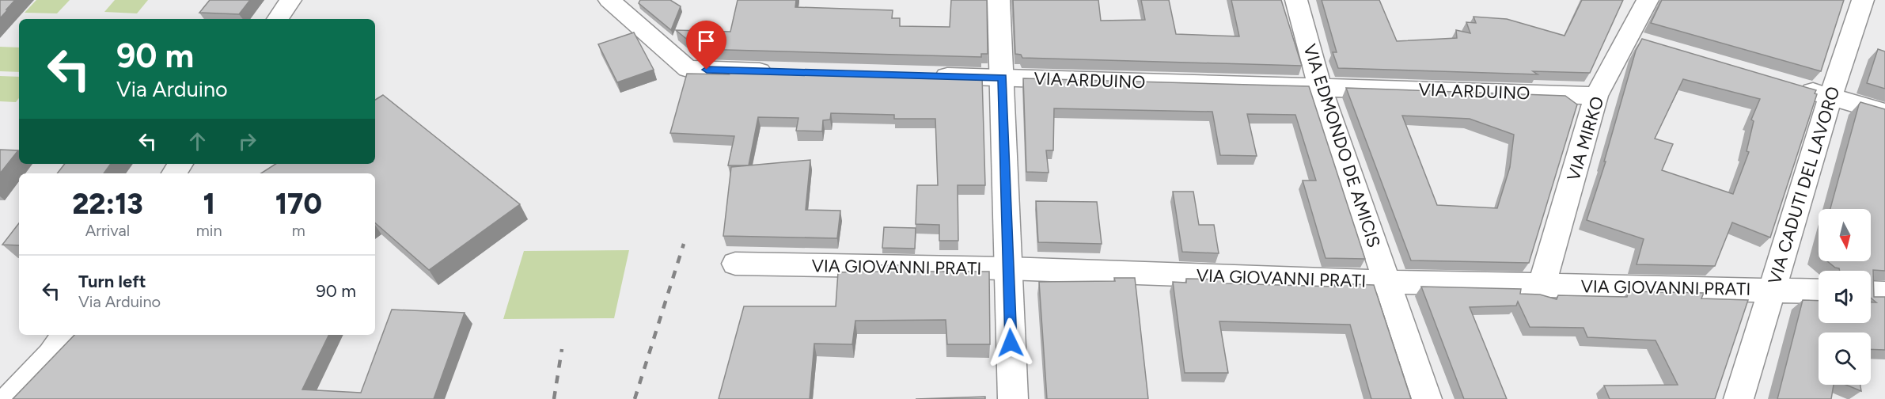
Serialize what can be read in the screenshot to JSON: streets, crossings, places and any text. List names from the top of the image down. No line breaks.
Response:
{"streets":{"street":["VIA ARDUINO","VIA MIRKO","VIA EDMONDO DE AMICIS","VIA CADUTI DEL LAVORO","VIA GIOVANNI PRATI"]},"crossings":[["VIA ARDUINO","VIA MIRKO"],["VIA ARDUINO","VIA EDMONDO DE AMICIS"],["VIA MIRKO","VIA GIOVANNI PRATI"],["VIA EDMONDO DE AMICIS","VIA GIOVANNI PRATI"],["VIA CADUTI DEL LAVORO","VIA GIOVANNI PRATI"]],"north":"bottom","page":{"turn":["90 m","Via Arduino"],"eta":["22:13","Arrival","1","min","170","m"],"list":[{"name":"Turn left","note":"Via Arduino","value":"90 m"}]}}
